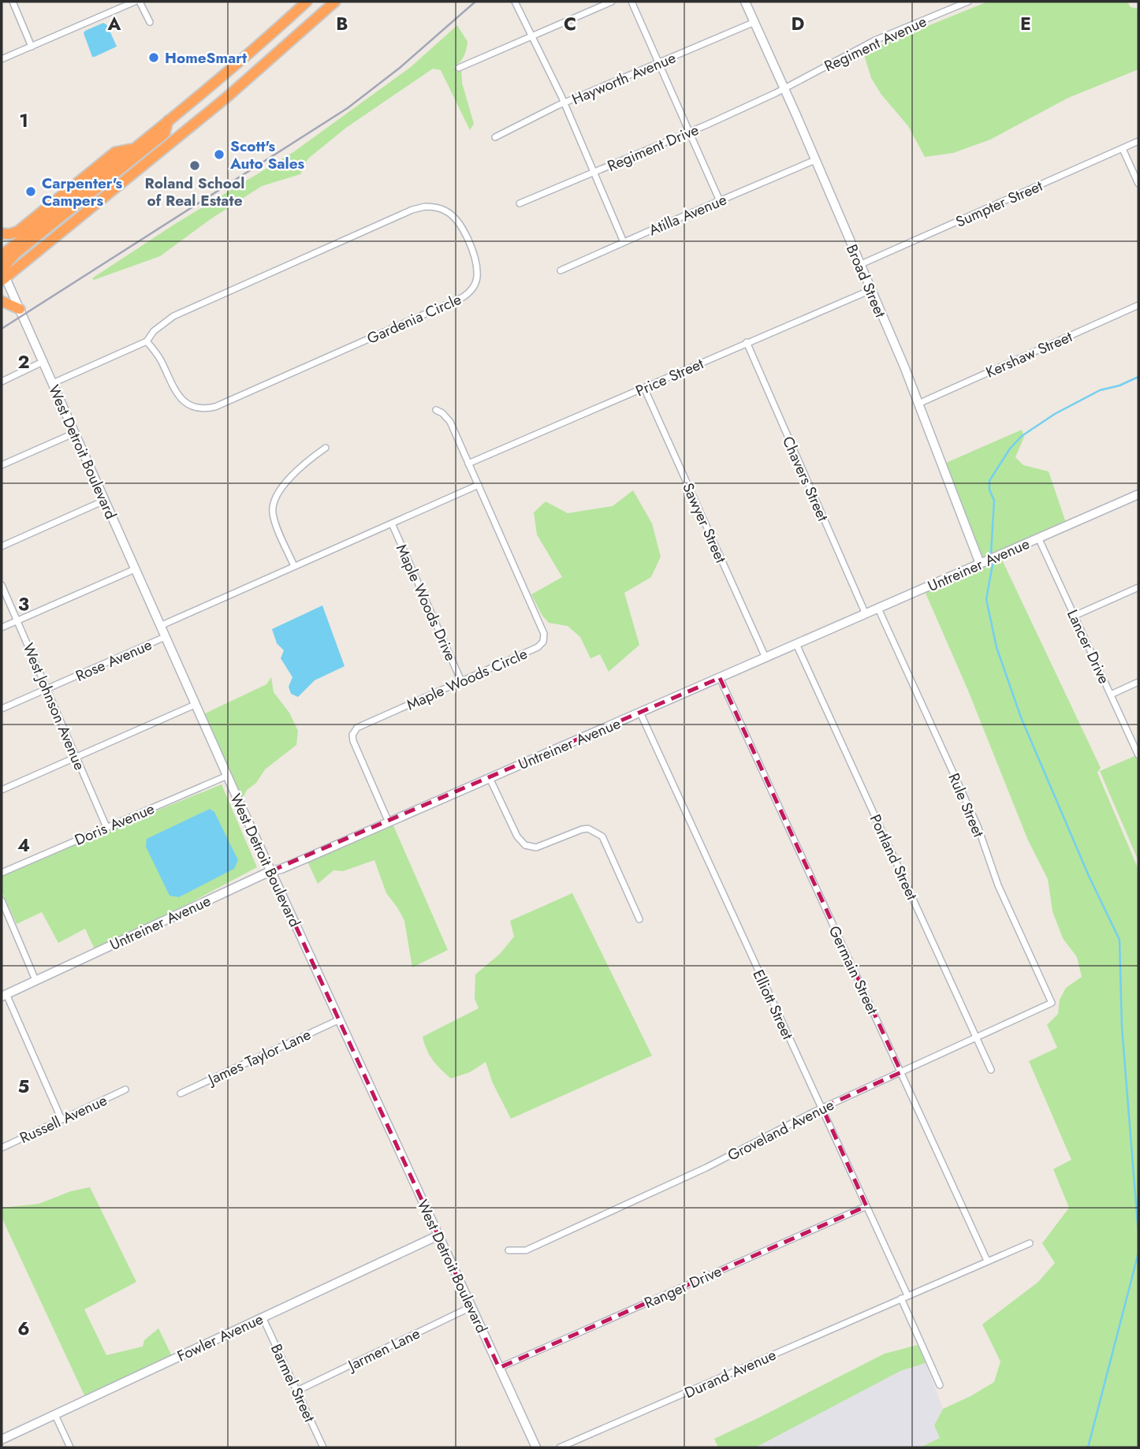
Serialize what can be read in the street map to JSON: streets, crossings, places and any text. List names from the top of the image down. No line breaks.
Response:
{"streets":{"street":["Regiment Avenue","Hayworth Avenue","Regiment Drive","Sumpter Street","Atilla Avenue","Broad Street","Gardenia Circle","Kershaw Street","Price Street","West Detroit Boulevard","Chavers Street","Sawyer Street","Untreiner Avenue","Maple Woods Drive","Lancer Drive","Rose Avenue","Maple Woods Circle","West Johnson Avenue","Rule Street","Doris Avenue","Portland Street","Germain Street","Elliott Street","James Taylor Lane","Russell Avenue","Groveland Avenue","Ranger Drive","Fowler Avenue","Jarmen Lane","Durand Avenue","Barmel Street"]},"crossings":[["Regiment Avenue","Regiment Drive"],["Regiment Avenue","Broad Street"],["Hayworth Avenue","Broad Street"],["Regiment Drive","Broad Street"],["Sumpter Street","Broad Street"],["Atilla Avenue","Broad Street"],["Broad Street","Kershaw Street"],["Broad Street","Price Street"],["Broad Street","Untreiner Avenue"],["Gardenia Circle","West Detroit Boulevard"],["Price Street","Chavers Street"],["Price Street","Sawyer Street"],["Price Street","Maple Woods Circle"],["West Detroit Boulevard","Untreiner Avenue"],["West Detroit Boulevard","Rose Avenue"],["West Detroit Boulevard","Doris Avenue"],["West Detroit Boulevard","James Taylor Lane"],["West Detroit Boulevard","Ranger Drive"],["West Detroit Boulevard","Fowler Avenue"],["West Detroit Boulevard","Jarmen Lane"],["Chavers Street","Untreiner Avenue"],["Sawyer Street","Untreiner Avenue"],["Untreiner Avenue","Lancer Drive"],["Untreiner Avenue","Maple Woods Circle"],["Untreiner Avenue","Rule Street"],["Untreiner Avenue","Portland Street"],["Untreiner Avenue","Germain Street"],["Untreiner Avenue","Elliott Street"],["Maple Woods Drive","Maple Woods Circle"],["Rose Avenue","West Johnson Avenue"],["West Johnson Avenue","Doris Avenue"],["Rule Street","Groveland Avenue"],["Portland Street","Groveland Avenue"],["Germain Street","Groveland Avenue"],["Elliott Street","Groveland Avenue"],["Elliott Street","Ranger Drive"],["Elliott Street","Durand Avenue"],["Fowler Avenue","Barmel Street"],["Jarmen Lane","Barmel Street"]],"places":["HomeSmart","Scott's Auto Sales","Roland School of Real Estate","Carpenter's Campers"],"grid":{"columns":["A","B","C","D","E"],"rows":["1","2","3","4","5","6"]}}
